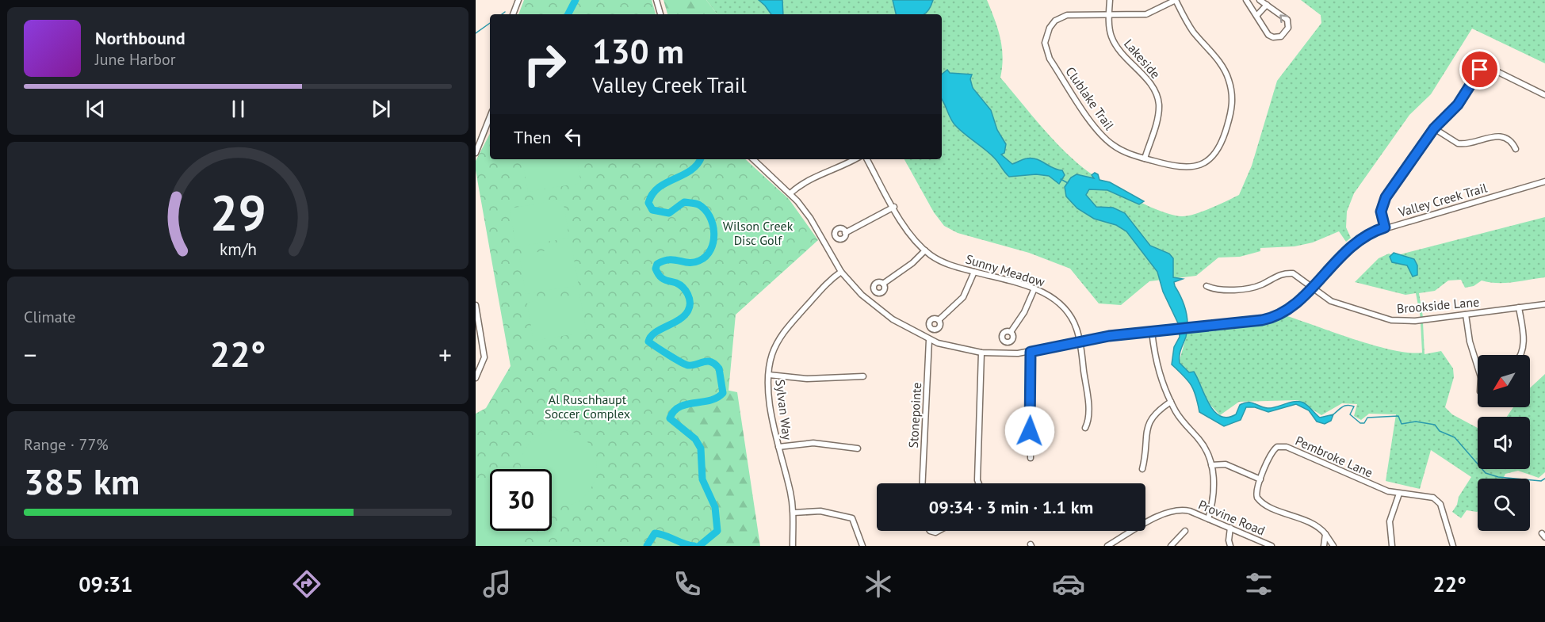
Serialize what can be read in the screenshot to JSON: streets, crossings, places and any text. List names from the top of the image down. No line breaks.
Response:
{"streets":{"street":["Lakeside","Clublake Trail","Valley Creek Trail","Sunny Meadow","Brookside Lane","Sylvan Way","Stonepointe","Pembroke Lane","Provine Road"]},"crossings":[["Lakeside","Clublake Trail"],["Valley Creek Trail","Sunny Meadow"],["Valley Creek Trail","Brookside Lane"],["Valley Creek Trail","Sylvan Way"],["Valley Creek Trail","Stonepointe"]],"parks":["Wilson Creek Disc Golf","Al Ruschhaupt Soccer Complex"],"north":"bottom left","page":{"turn":["130 m","Valley Creek Trail"],"song":["Northbound","June Harbor"],"then":"Then","tile":["Climate",["Range · 77%","385 km"]],"heat":["−","22°","+"],"limit":"30","trip":"09:34 · 3 min · 1.1 km","tabs":["09:31","22°"],"gauge":["29","km/h"]}}
